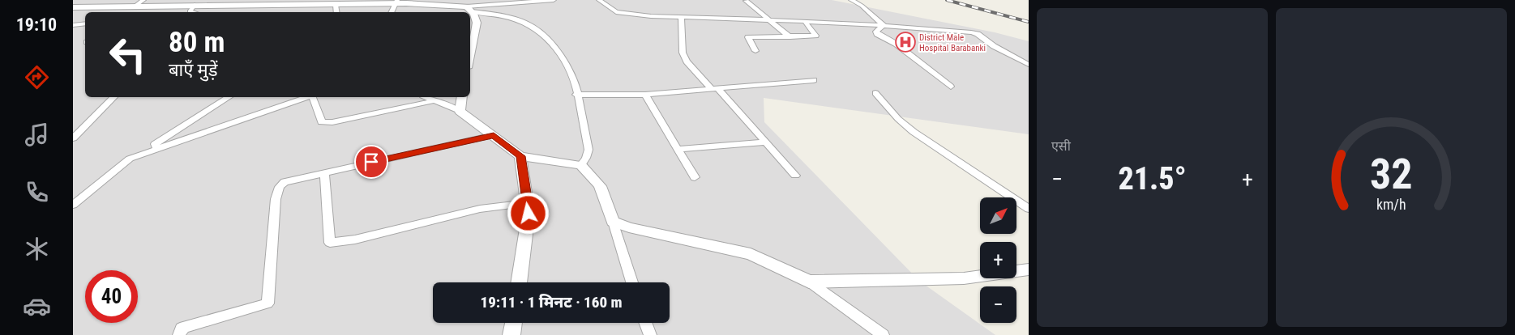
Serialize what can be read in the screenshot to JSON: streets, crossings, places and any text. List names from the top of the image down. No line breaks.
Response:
{"places":{"hospital":["District Male Hospital Barabanki"]},"north":"top right","page":{"tabs":"19:10","tile":"एसी","turn":["80 m","बाएँ मुड़ें"],"heat":["−","21.5°","+"],"map_buttons":["+","−"],"limit":"40","trip":"19:11 · 1 मिनट · 160 m","gauge":["32","km/h"]}}
